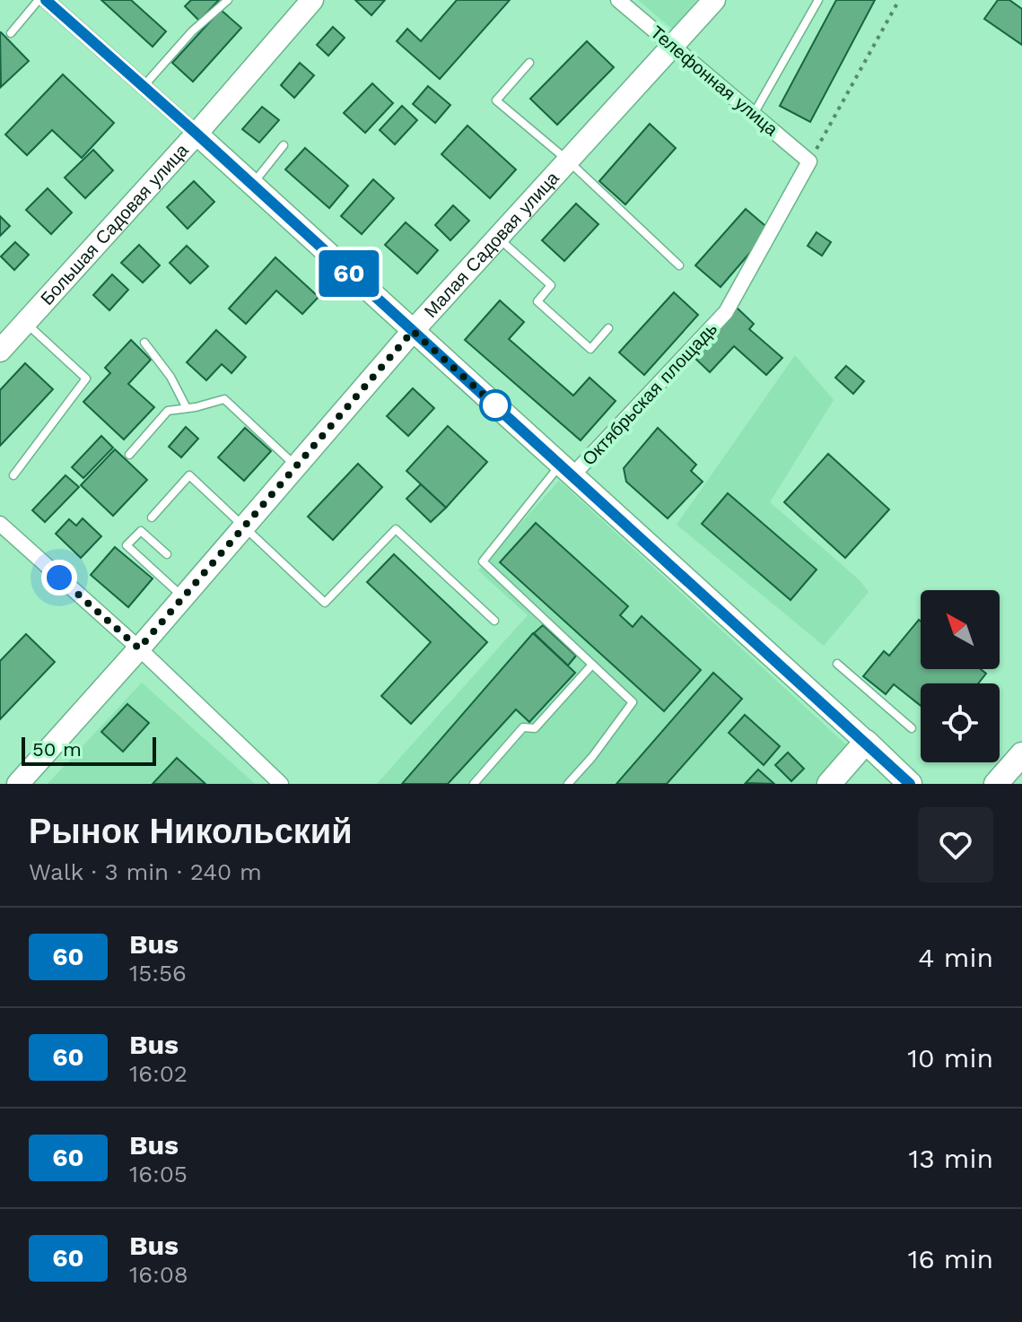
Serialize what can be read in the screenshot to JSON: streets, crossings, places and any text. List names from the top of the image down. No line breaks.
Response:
{"streets":{"street":["Телефонная улица","Большая Садовая улица","Малая Садовая улица","Октябрьская площадь"]},"crossings":[["Телефонная улица","Малая Садовая улица"],["Телефонная улица","Октябрьская площадь"]],"lines":["bus line 60"],"scale_bar":"50 m","north":"top left","page":{"on_map":"60","scale":"50 m","heading":["Рынок Никольский","Walk · 3 min · 240 m"],"list":[{"mark":"60","name":"Bus","note":"15:56","value":"4 min"},{"mark":"60","name":"Bus","note":"16:02","value":"10 min"},{"mark":"60","name":"Bus","note":"16:05","value":"13 min"},{"mark":"60","name":"Bus","note":"16:08","value":"16 min"}]}}
